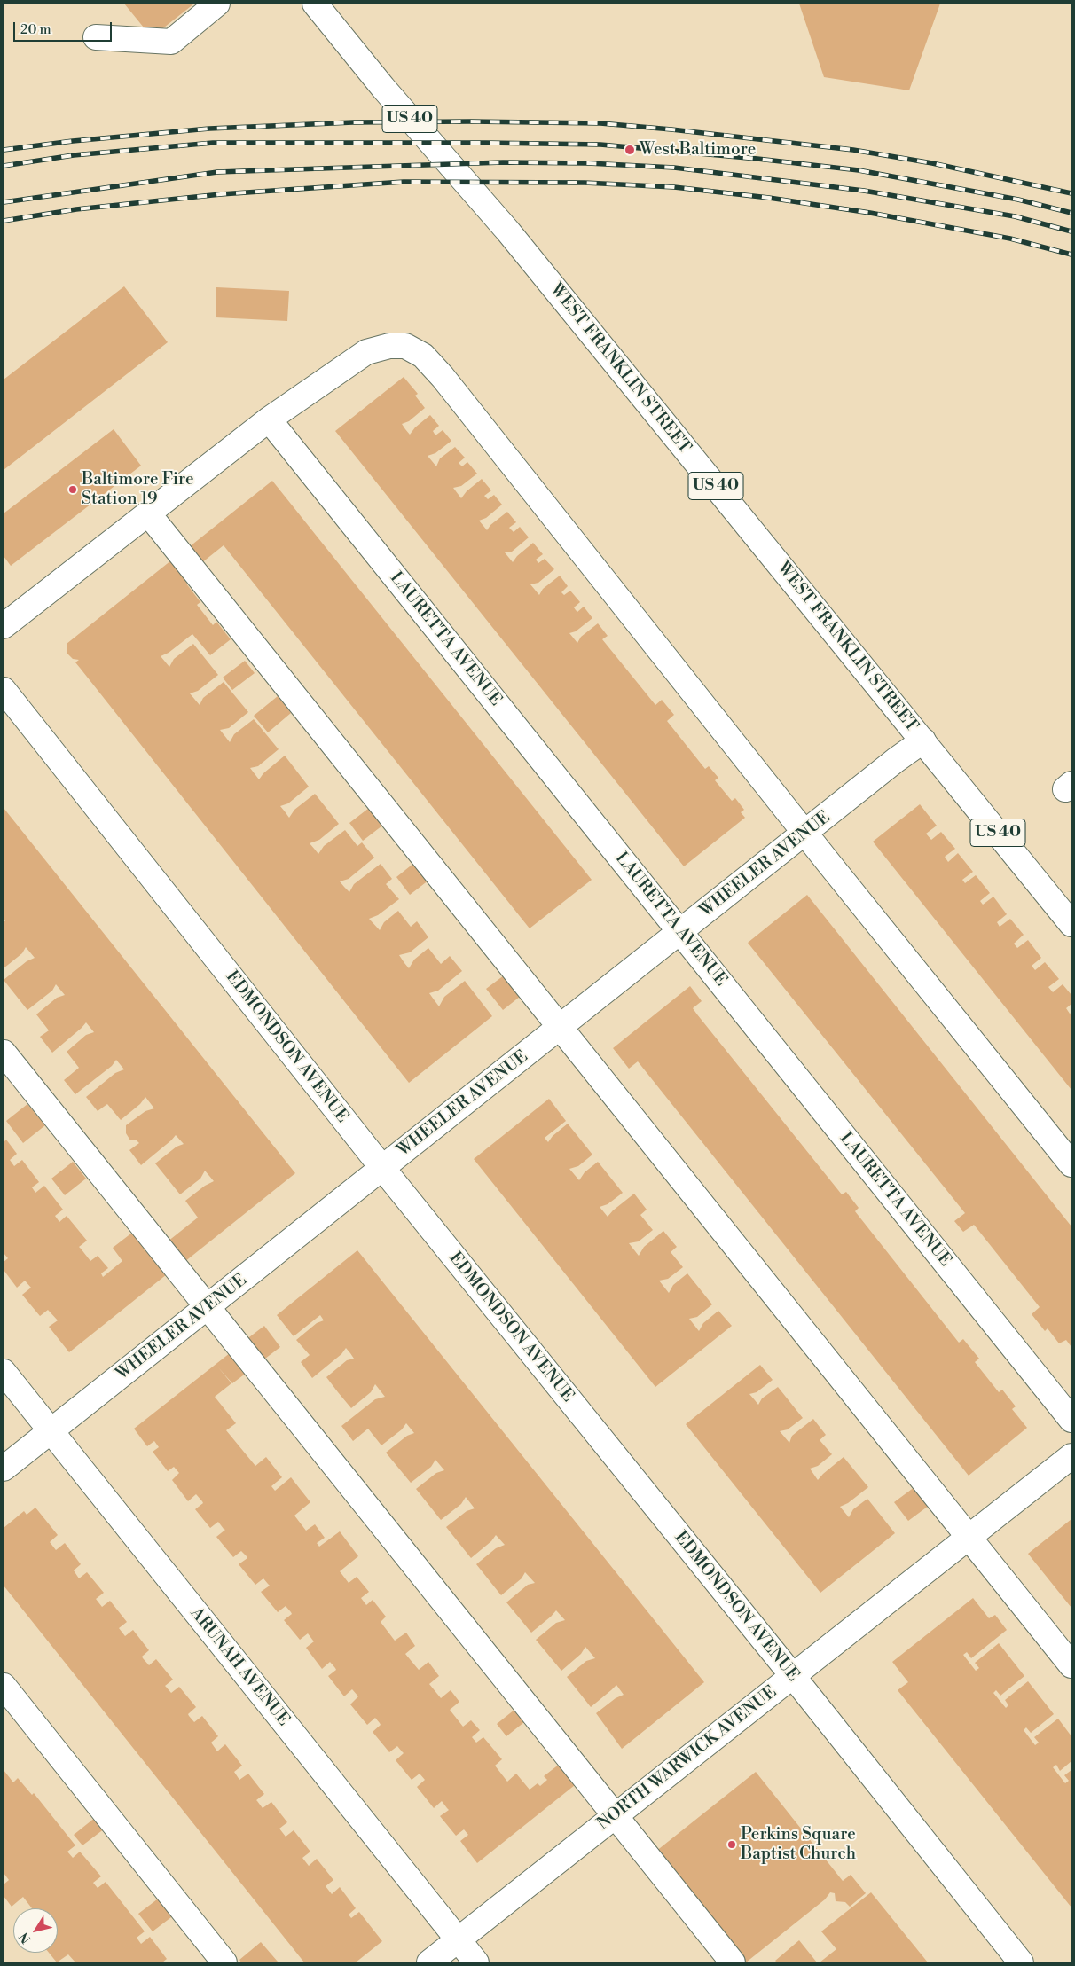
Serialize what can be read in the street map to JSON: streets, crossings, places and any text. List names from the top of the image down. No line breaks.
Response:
{"streets":{"street":["US 40","WEST FRANKLIN STREET","LAURETTA AVENUE","WHEELER AVENUE","EDMONDSON AVENUE","ARUNAH AVENUE","NORTH WARWICK AVENUE"]},"crossings":[["WEST FRANKLIN STREET","WHEELER AVENUE"],["LAURETTA AVENUE","WHEELER AVENUE"],["WHEELER AVENUE","EDMONDSON AVENUE"],["WHEELER AVENUE","ARUNAH AVENUE"],["EDMONDSON AVENUE","NORTH WARWICK AVENUE"],["ARUNAH AVENUE","NORTH WARWICK AVENUE"]],"places":["West Baltimore","Baltimore Fire Station 19","Perkins Square Baptist Church"],"scale_bar":"20 m","north":"bottom left"}
